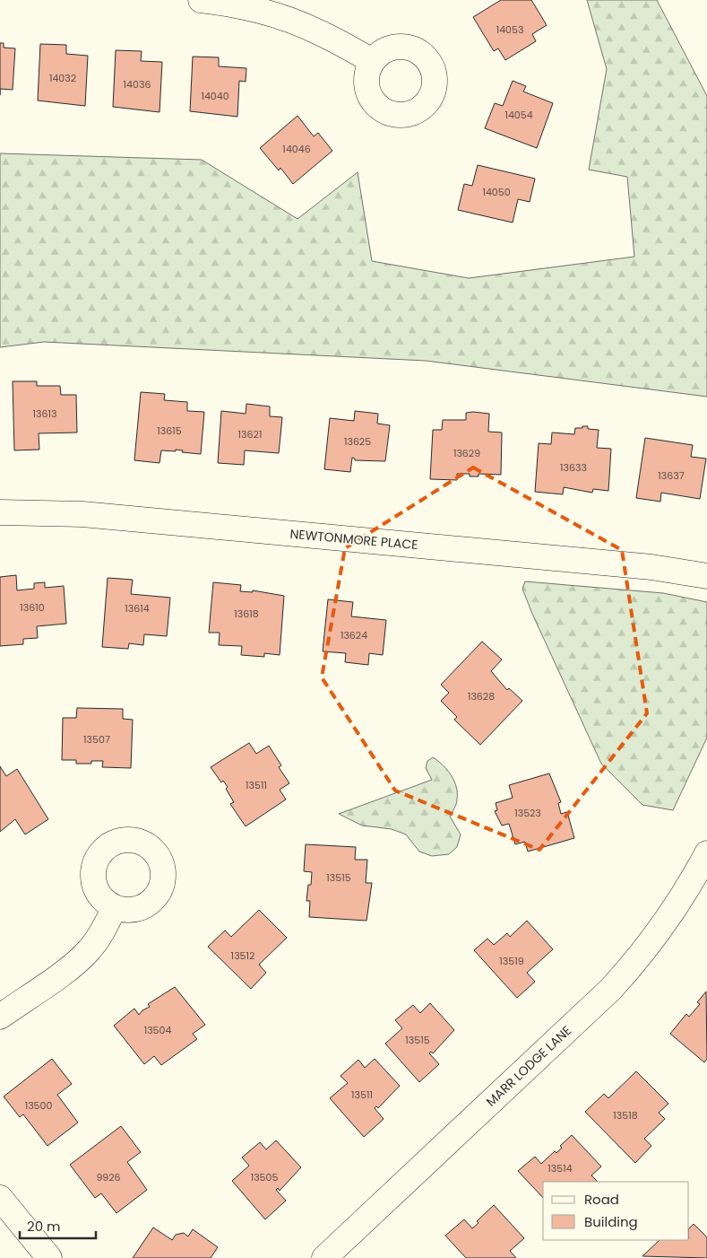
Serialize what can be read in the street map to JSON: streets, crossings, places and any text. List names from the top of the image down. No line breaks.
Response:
{"streets":{"street":["NEWTONMORE PLACE","MARR LODGE LANE"]},"house_numbers":["14053","14032","14036","14040","14054","14046","14050","13613","13615","13621","13625","13629","13633","13637","13610","13614","13618","13624","13628","13507","13511","13523","13515","13512","13519","13504","13515","13511","13500","13518","13514","9926","13505"],"legend":["Road","Building"],"scale_bar":"20 m"}
